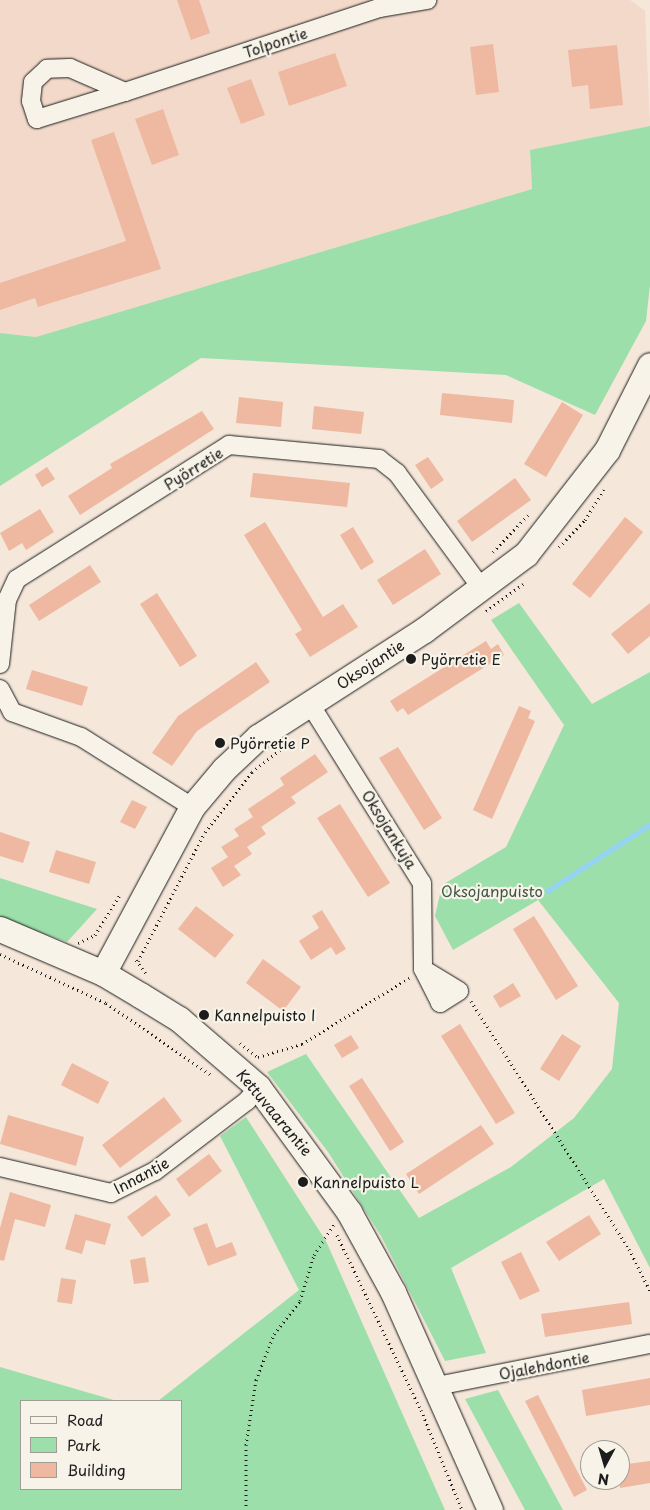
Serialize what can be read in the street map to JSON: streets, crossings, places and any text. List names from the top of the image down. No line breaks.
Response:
{"streets":{"street":["Tolpontie","Pyörretie","Oksojantie","Oksojankuja","Kettuvaarantie","Innantie","Ojalehdontie"]},"crossings":[["Pyörretie","Oksojantie"],["Oksojantie","Oksojankuja"],["Oksojantie","Kettuvaarantie"],["Kettuvaarantie","Innantie"],["Kettuvaarantie","Ojalehdontie"]],"parks":["Oksojanpuisto"],"places":["Pyörretie E","Pyörretie P","Kannelpuisto I","Kannelpuisto L"],"legend":["Road","Park","Building"],"north":"bottom"}
